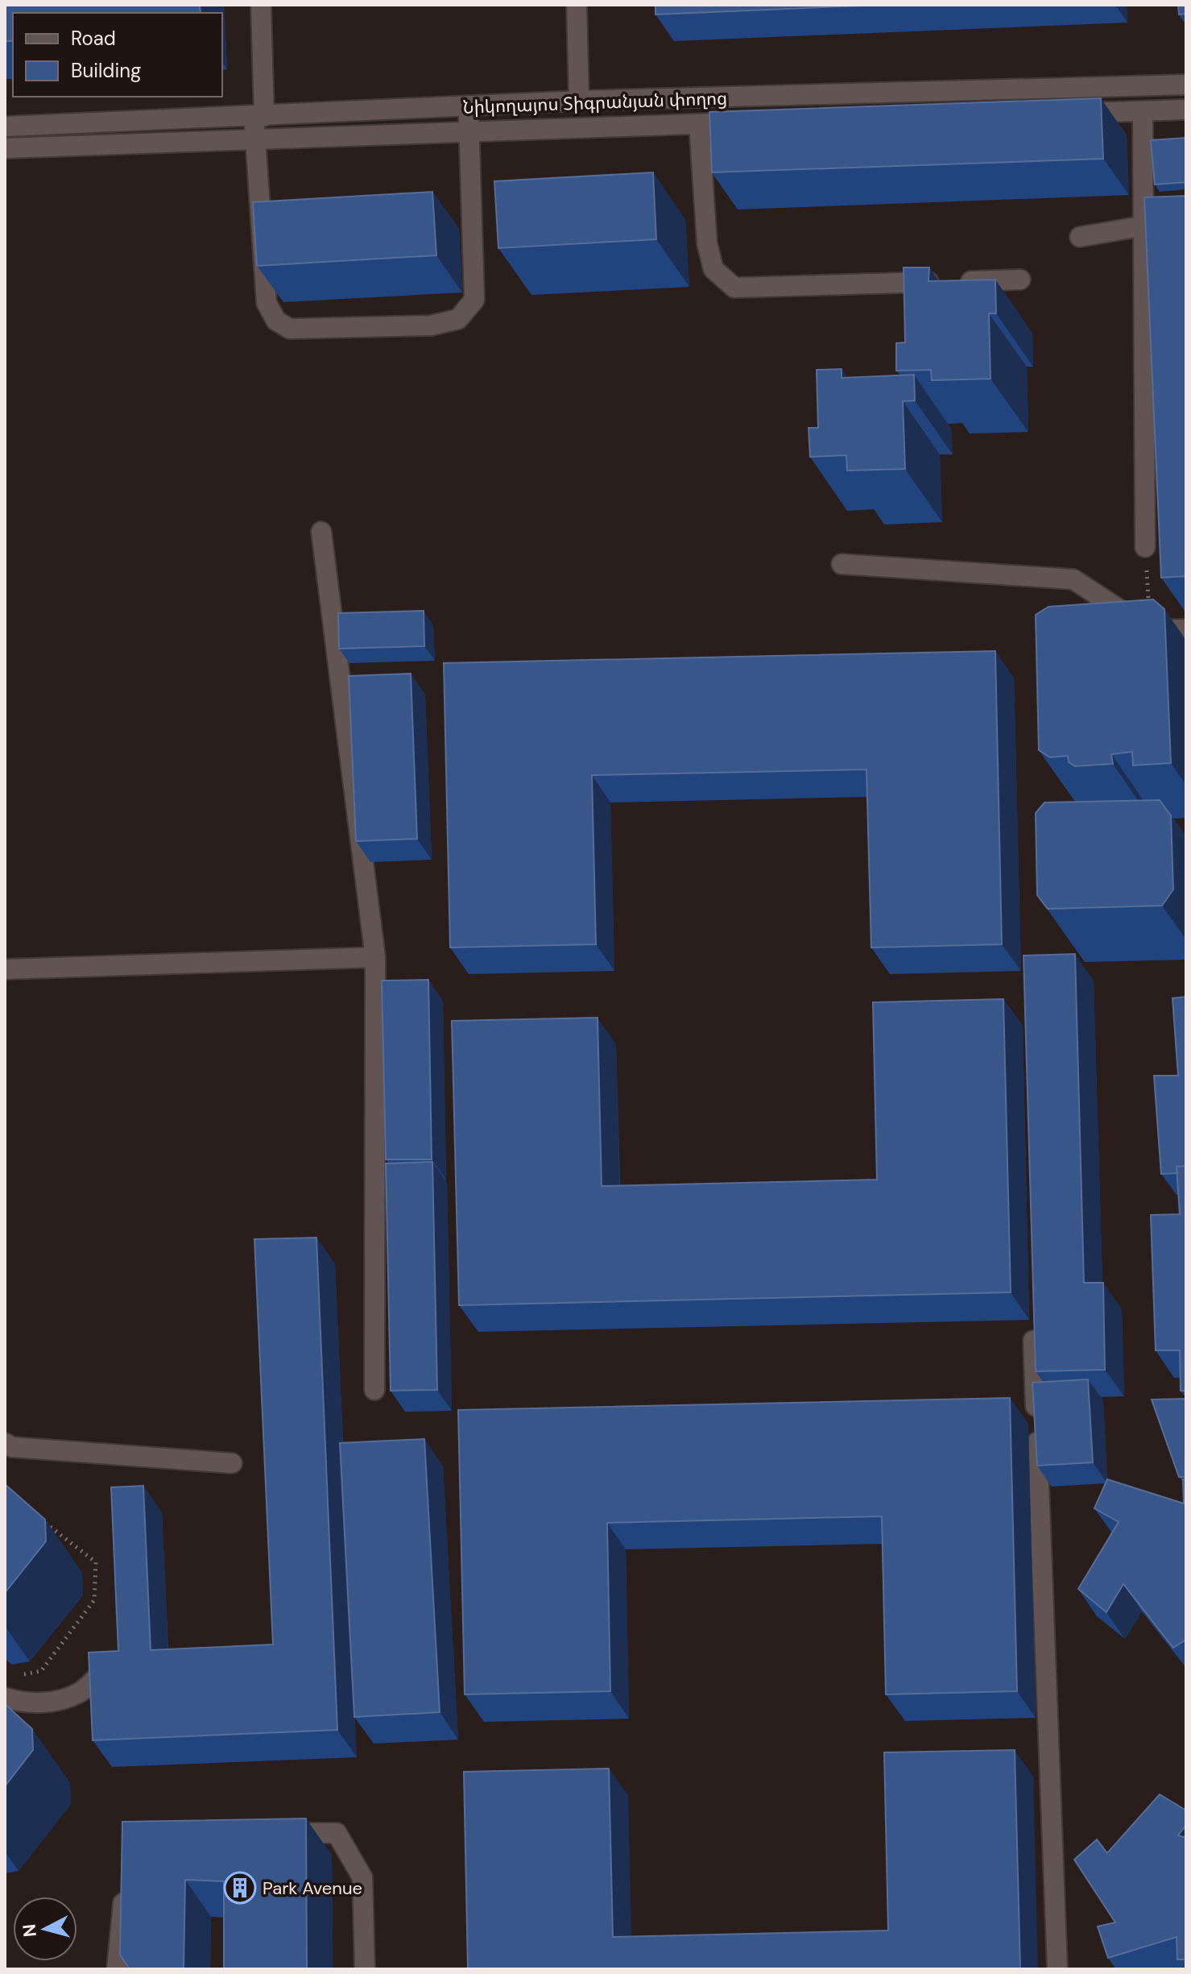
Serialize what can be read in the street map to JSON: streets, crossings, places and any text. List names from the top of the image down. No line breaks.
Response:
{"streets":{"street":["Նիկողայոս Տիգրանյան փողոց"]},"places":{"building":["Park Avenue"]},"legend":["Road","Building"],"north":"left"}
